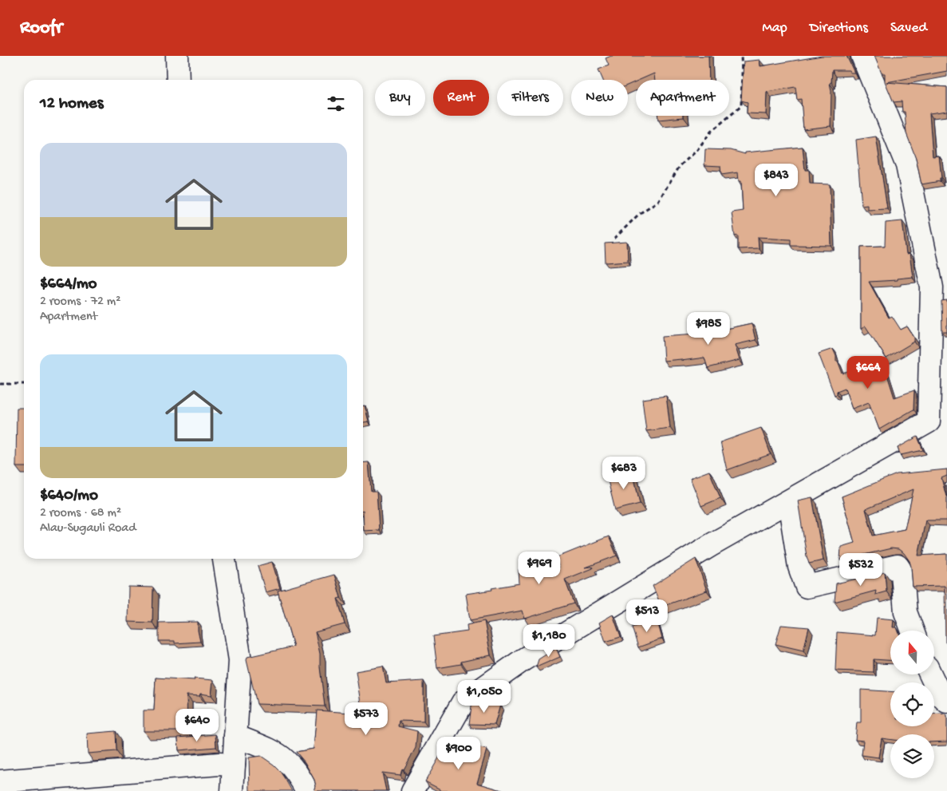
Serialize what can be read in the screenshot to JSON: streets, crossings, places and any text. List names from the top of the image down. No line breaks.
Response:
{"north":"top","page":{"header":"Roofr","nav":["Map","Directions","Saved"],"chip":["Buy","Rent","Filters","New","Apartment"],"heading":"12 homes","list":[{"name":"$664/mo","note":"2 rooms · 72 m² · Apartment"},{"name":"$640/mo","note":"2 rooms · 68 m² · Alau-Sugauli Road"}],"price":["$843","$985","$664","$683","$969","$532","$513","$1,180","$1,050","$573","$640","$900"]}}
